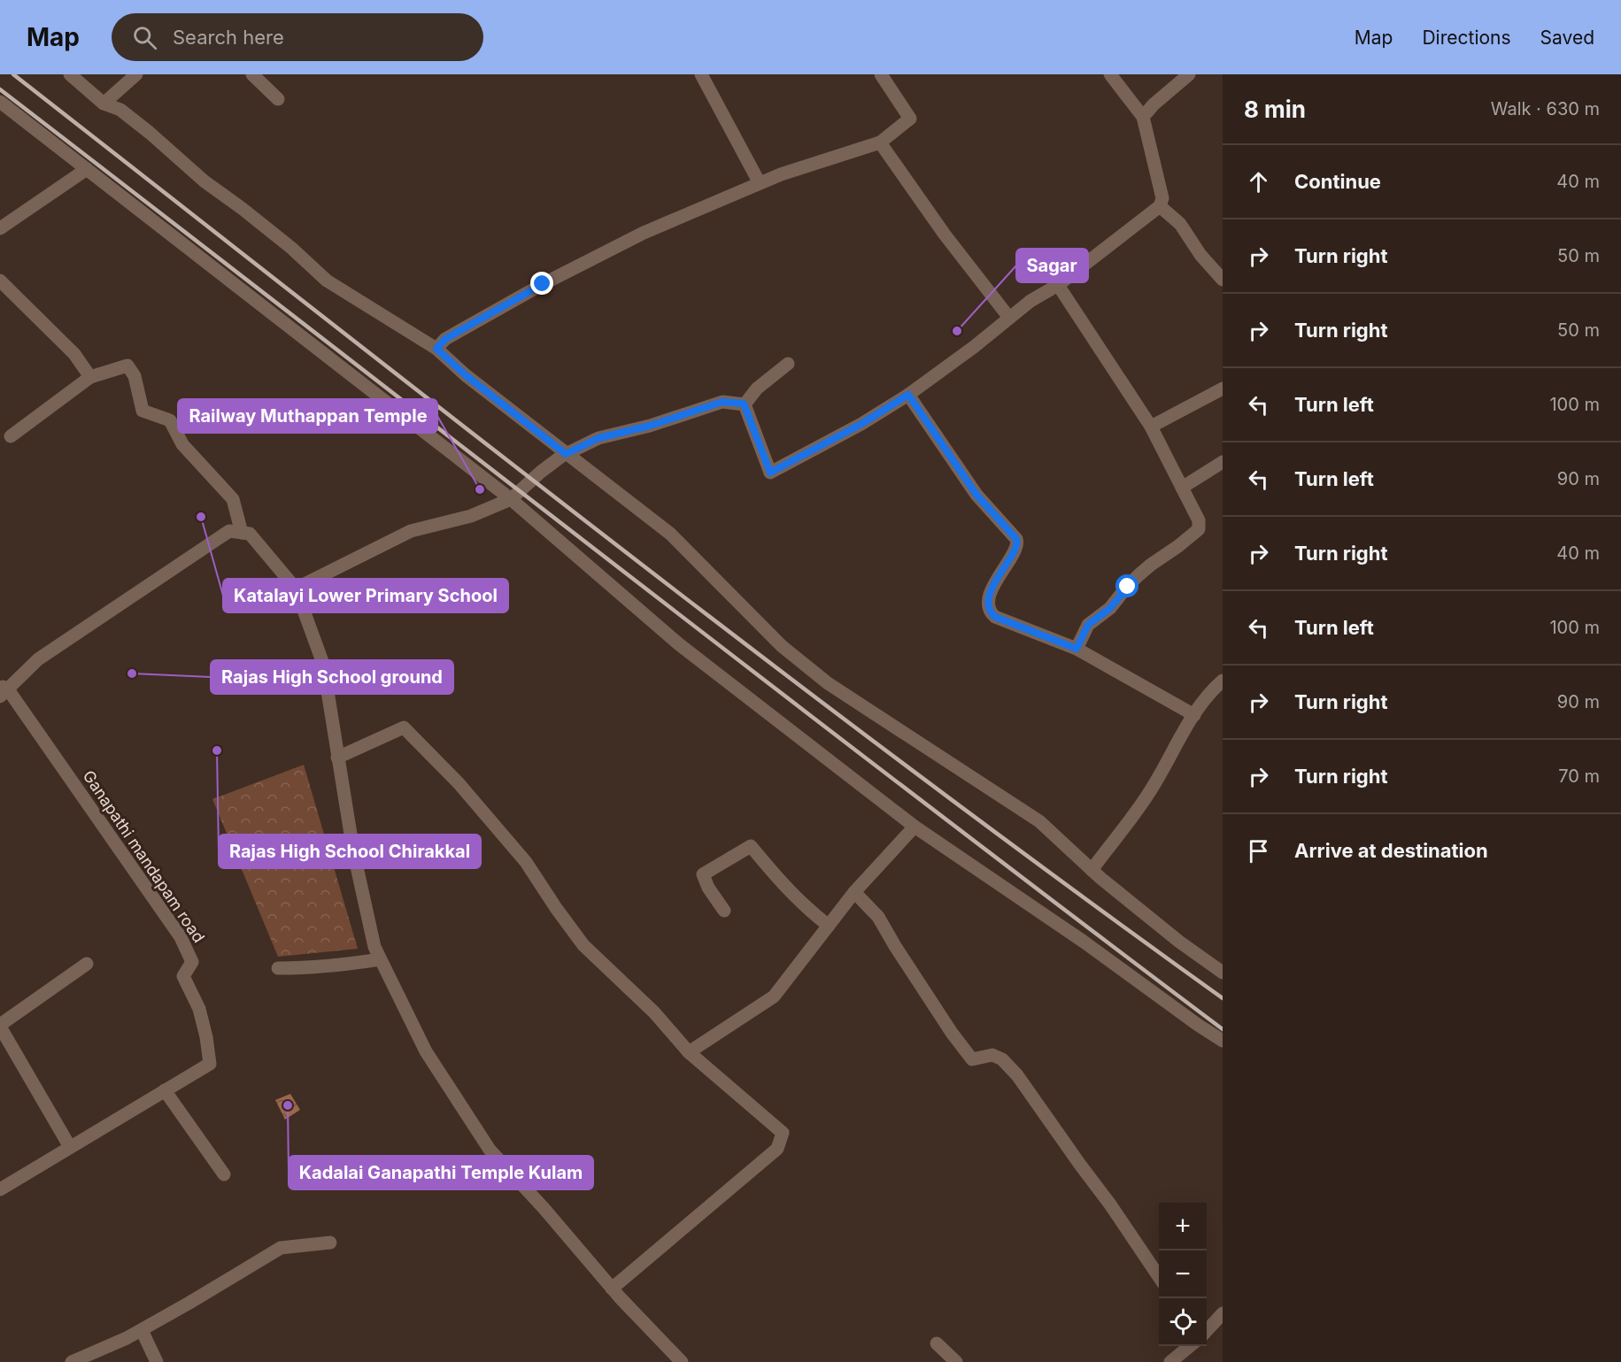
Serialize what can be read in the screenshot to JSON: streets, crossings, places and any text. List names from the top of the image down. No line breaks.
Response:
{"streets":{"street":["Ganapathi mandapam road"]},"places":["Sagar","Railway Muthappan Temple","Katalayi Lower Primary School","Rajas High School ground","Rajas High School Chirakkal","Kadalai Ganapathi Temple Kulam"],"page":{"header":"Map","search":"Search here","nav":["Map","Directions","Saved"],"heading":["8 min","Walk · 630 m"],"list":[["Continue","40 m"],["Turn right","50 m"],["Turn right","50 m"],["Turn left","100 m"],["Turn left","90 m"],["Turn right","40 m"],["Turn left","100 m"],["Turn right","90 m"],["Turn right","70 m"],"Arrive at destination"],"map_buttons":["+","−"]}}
